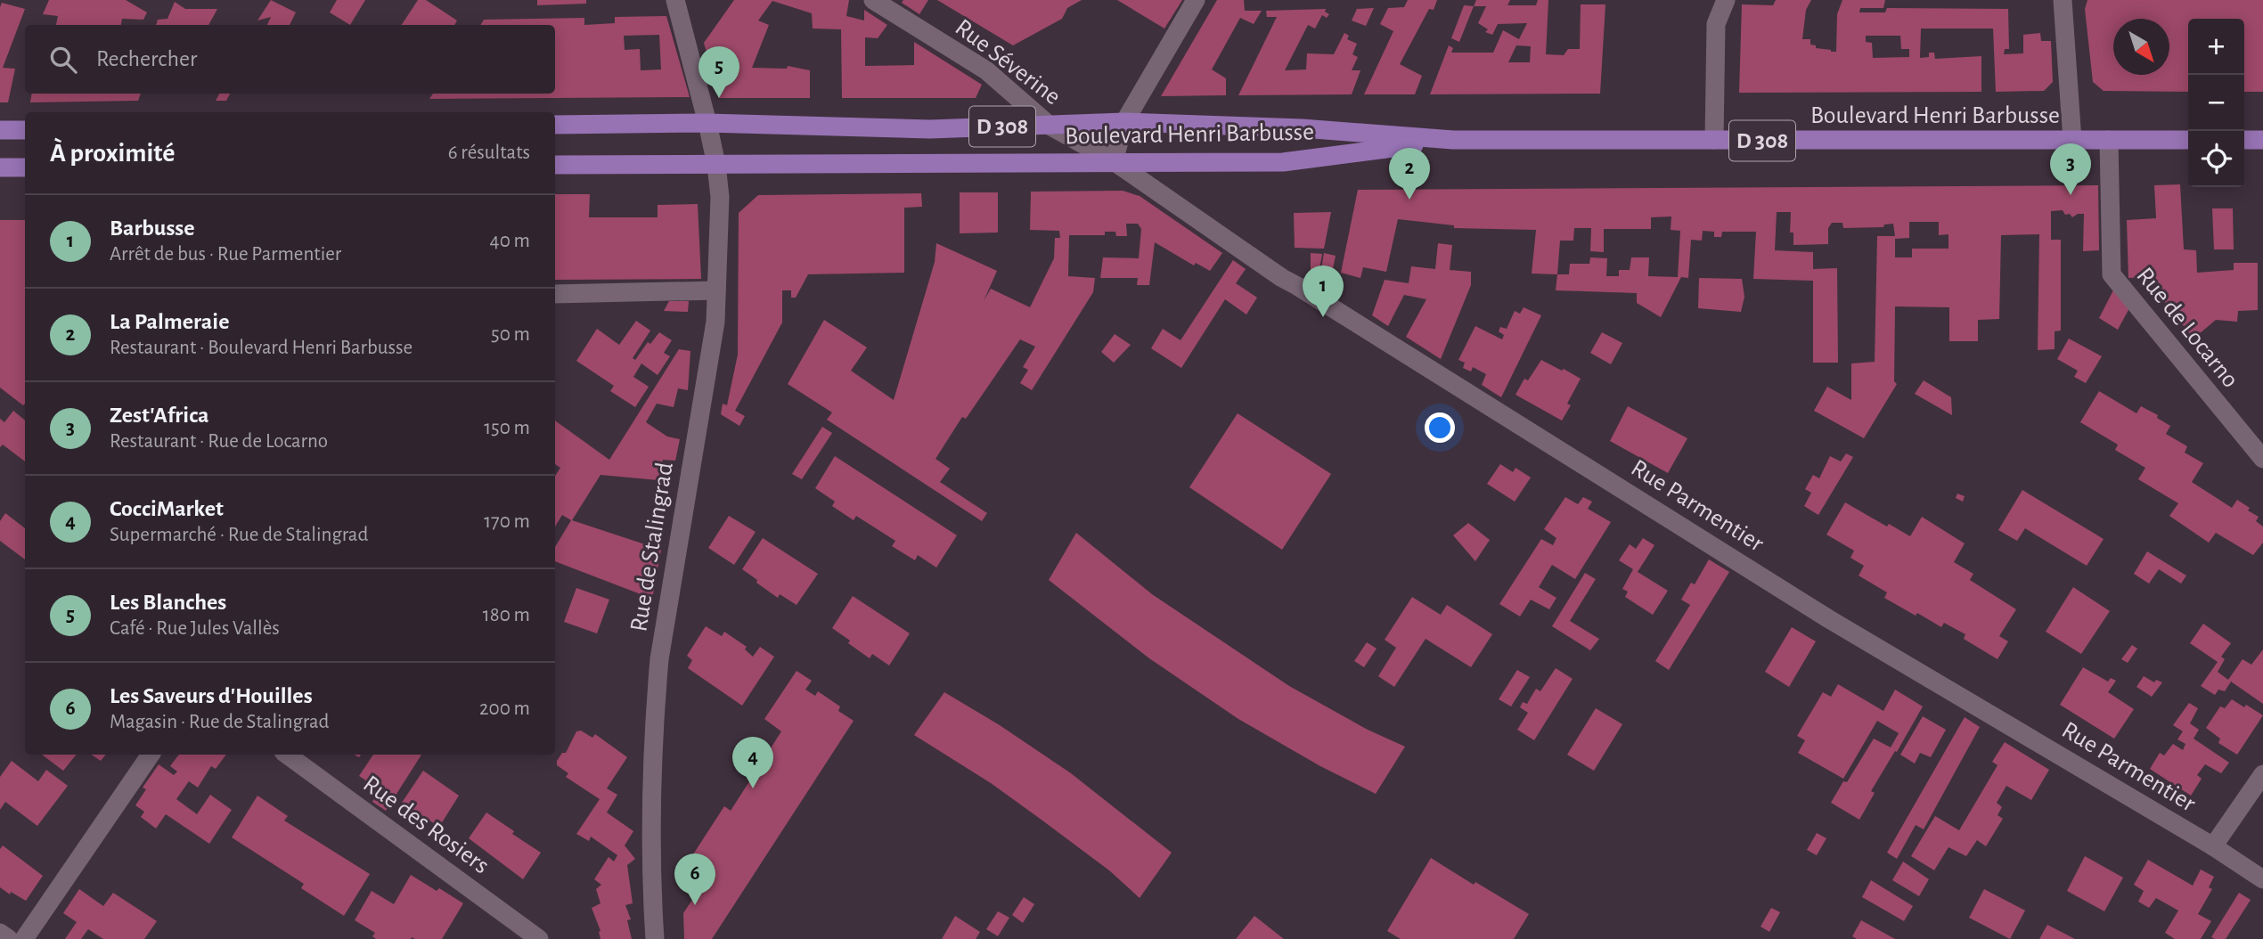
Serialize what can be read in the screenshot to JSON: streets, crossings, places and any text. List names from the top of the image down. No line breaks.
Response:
{"streets":{"main road":["Boulevard Henri Barbusse","D 308"],"street":["Rue Séverine","Rue de Locarno","Rue Parmentier","Rue de Stalingrad","Rue des Rosiers"]},"crossings":[["Rue Séverine","Boulevard Henri Barbusse"],["Rue Séverine","Rue Parmentier"],["Boulevard Henri Barbusse","Rue de Locarno"],["Boulevard Henri Barbusse","Rue Parmentier"],["Boulevard Henri Barbusse","Rue de Stalingrad"]],"north":"bottom right","page":{"map_buttons":["+","−"],"search":"Rechercher","pins":["5","3","2","1","4","6"],"heading":["À proximité","6 résultats"],"list":[{"mark":"1","name":"Barbusse","note":"Arrêt de bus · Rue Parmentier","value":"40 m"},{"mark":"2","name":"La Palmeraie","note":"Restaurant · Boulevard Henri Barbusse","value":"50 m"},{"mark":"3","name":"Zest'Africa","note":"Restaurant · Rue de Locarno","value":"150 m"},{"mark":"4","name":"CocciMarket","note":"Supermarché · Rue de Stalingrad","value":"170 m"},{"mark":"5","name":"Les Blanches","note":"Café · Rue Jules Vallès","value":"180 m"},{"mark":"6","name":"Les Saveurs d'Houilles","note":"Magasin · Rue de Stalingrad","value":"200 m"}]}}
